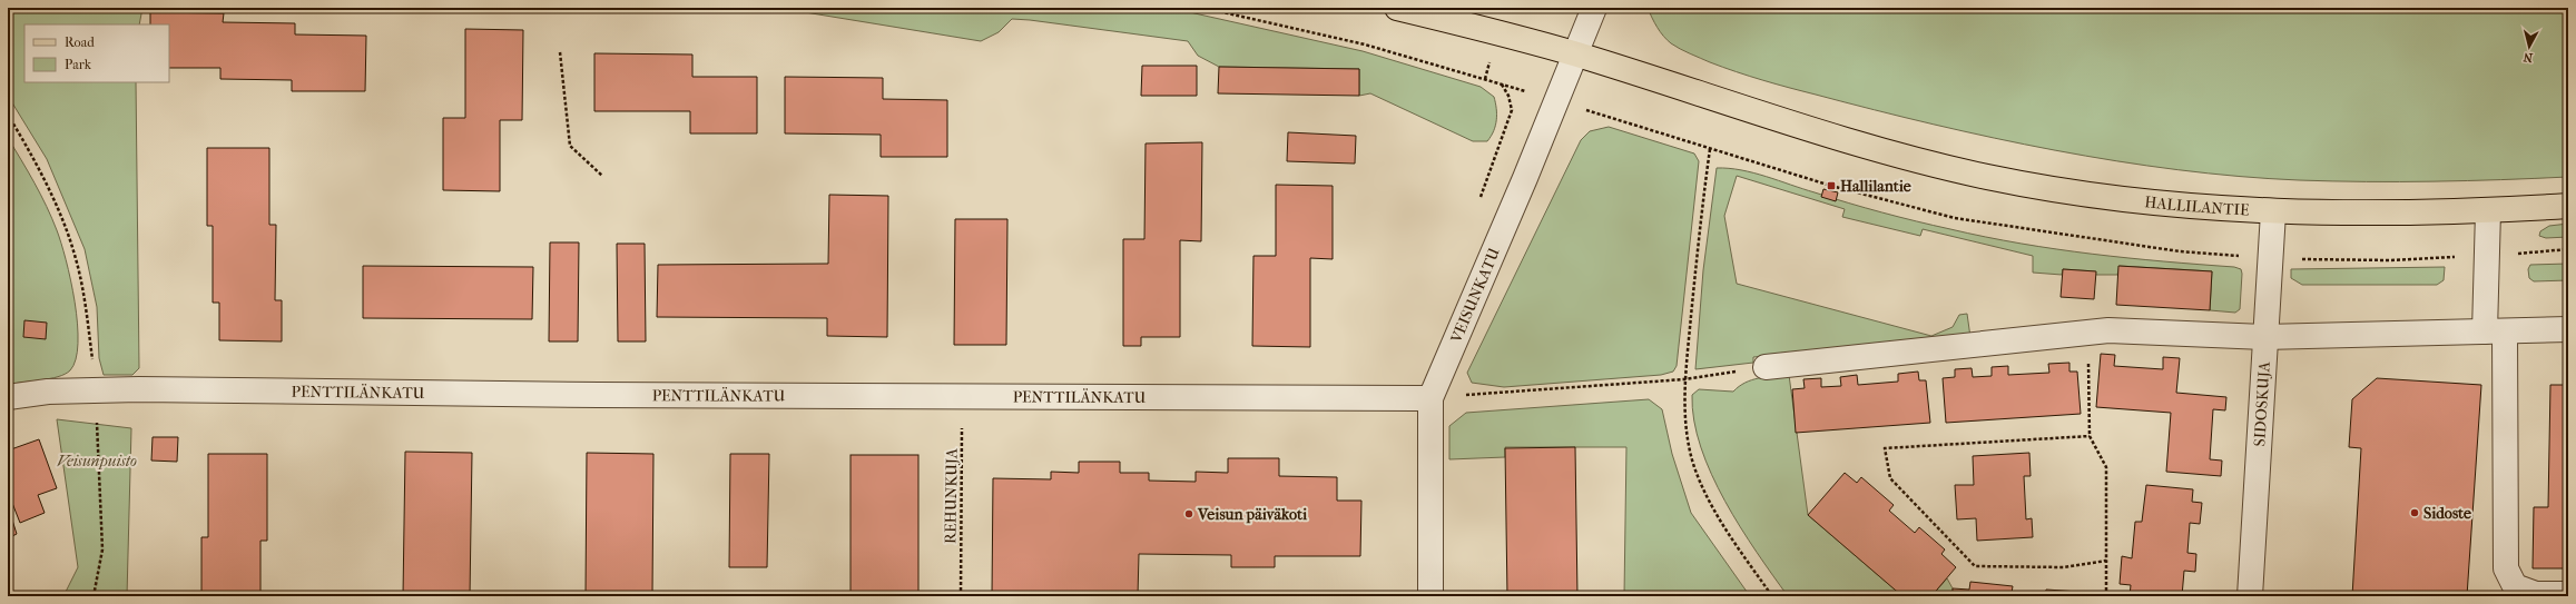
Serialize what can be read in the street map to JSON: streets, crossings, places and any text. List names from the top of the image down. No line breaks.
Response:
{"streets":{"main road":["HALLILANTIE"],"street":["VEISUNKATU","PENTTILÄNKATU","SIDOSKUJA"],"path":["REHUNKUJA"]},"crossings":[["HALLILANTIE","VEISUNKATU"],["HALLILANTIE","SIDOSKUJA"],["VEISUNKATU","PENTTILÄNKATU"],["PENTTILÄNKATU","REHUNKUJA"]],"parks":["Veisunpuisto"],"places":{"transit":["Hallilantie"],"other":["Sidoste","Veisun päiväkoti"]},"legend":["Road","Park"],"north":"bottom"}
